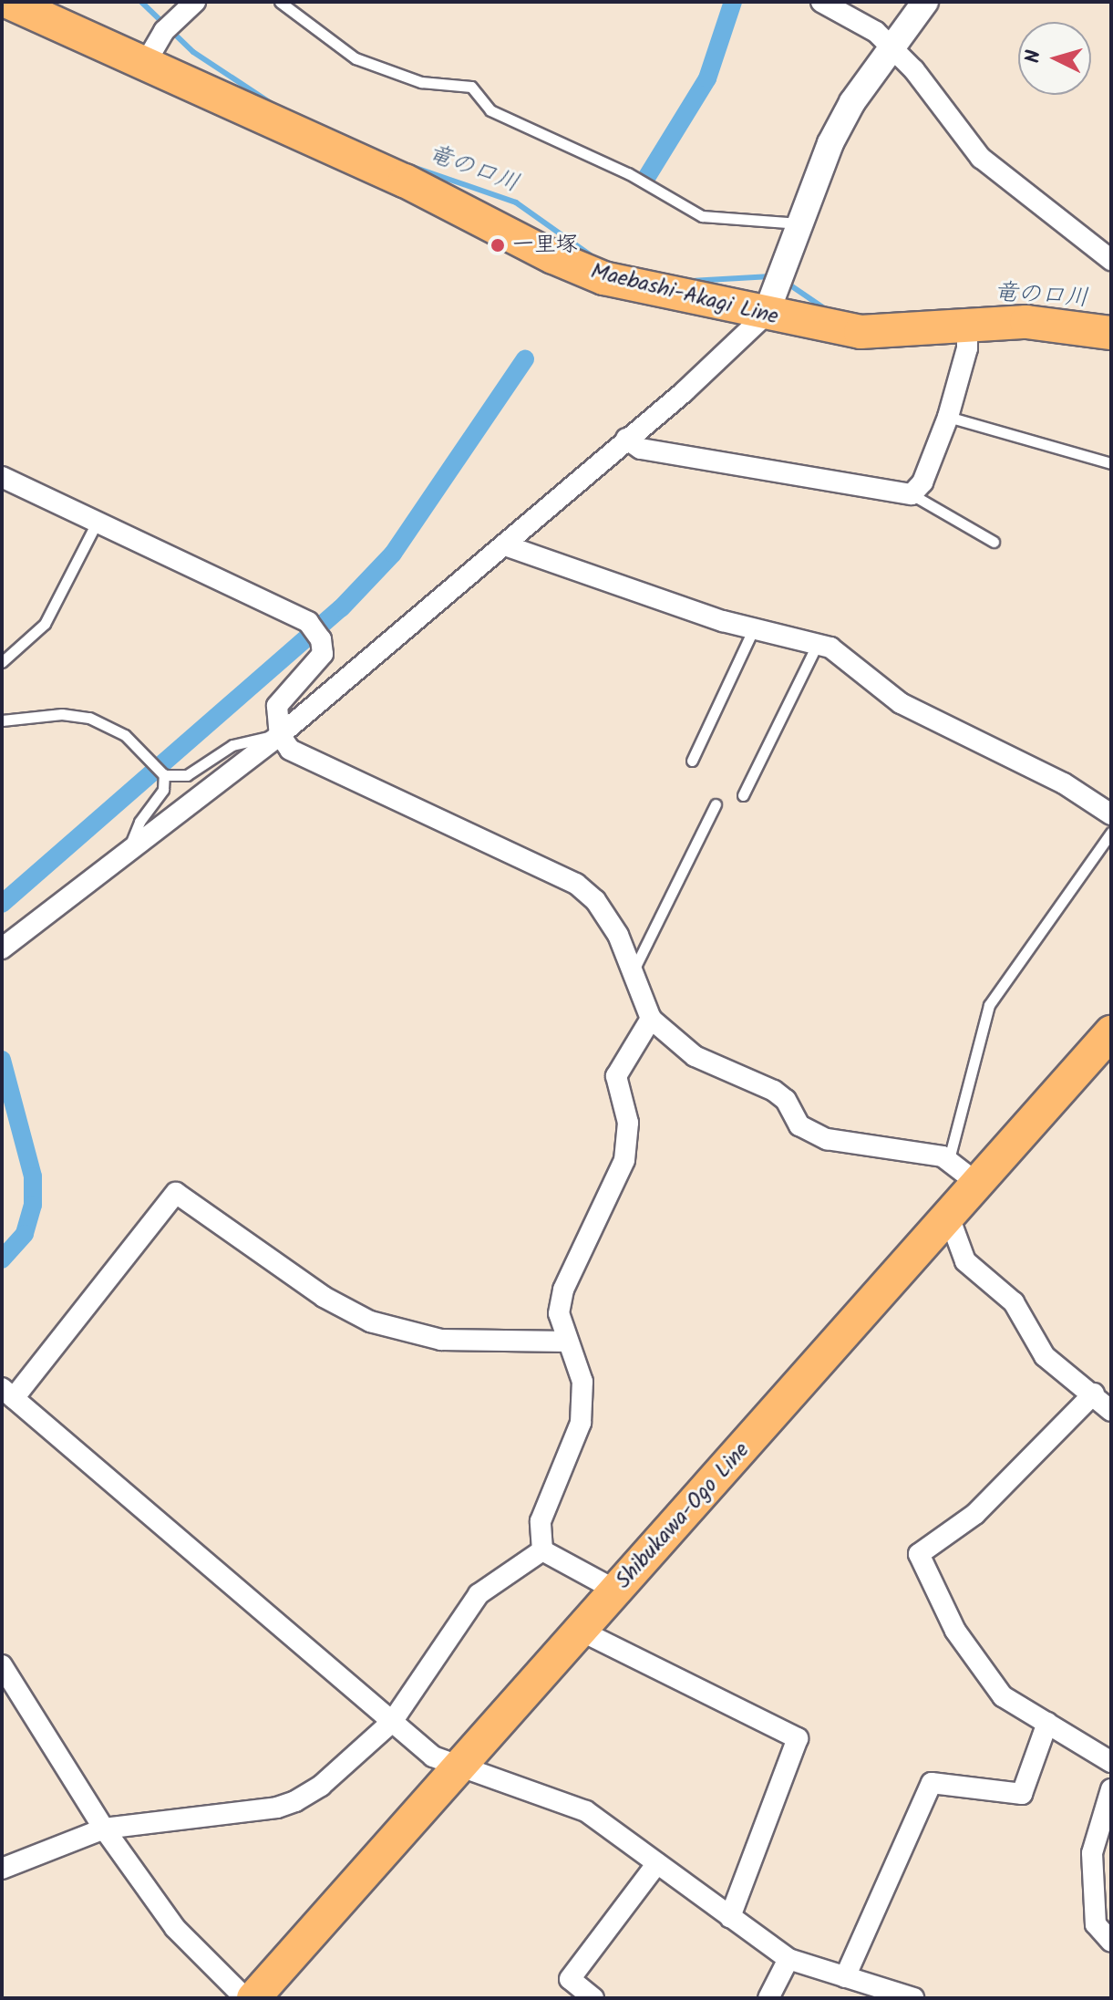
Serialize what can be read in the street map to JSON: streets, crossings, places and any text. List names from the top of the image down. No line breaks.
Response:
{"streets":{"main road":["Maebashi-Akagi Line","Shibukawa-Ogo Line"]},"water":["竜の口川"],"places":["一里塚"],"north":"left"}
